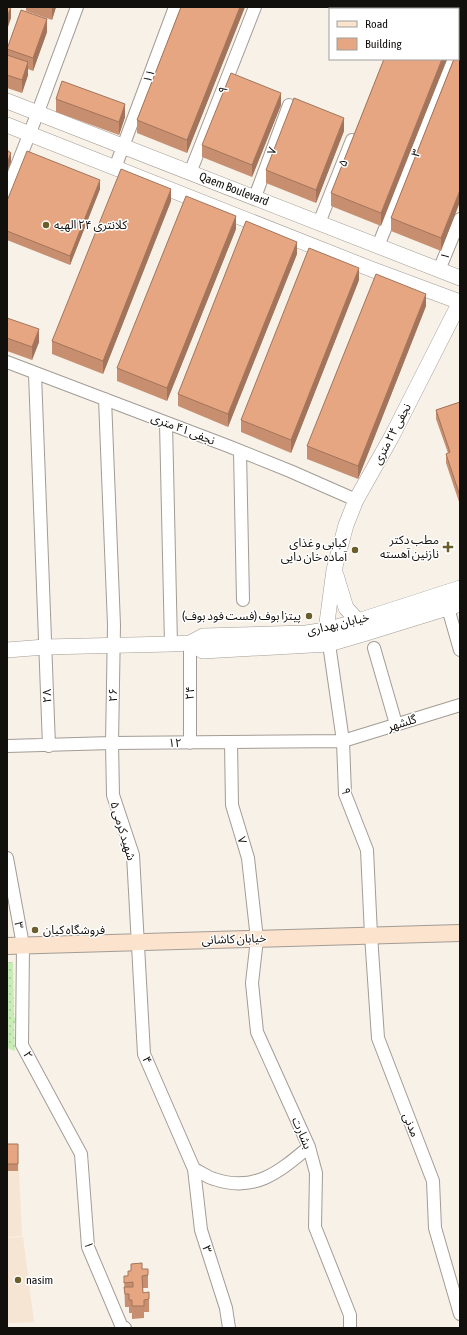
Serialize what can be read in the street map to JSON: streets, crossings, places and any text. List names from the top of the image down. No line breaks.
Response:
{"streets":{"main road":["خیابان کاشانی"],"street":["۱۱","۹","۷","۳","۵","Qaem Boulevard","۱","نجفی ۴۱ متری","نجفی ۲۴ متری","خیابان بهداری","۲۴","۲۶","۲۸","گلشهر","۱۲","۵ شهید کرمی","۲","۴","مدنی","بشارت"]},"crossings":[["۱۱","Qaem Boulevard"],["۹","Qaem Boulevard"],["۹","نجفی ۲۴ متری"],["۹","خیابان بهداری"],["۹","گلشهر"],["۹","۱۲"],["۹","خیابان کاشانی"],["۹","مدنی"],["۷","Qaem Boulevard"],["۷","۱۲"],["۷","خیابان کاشانی"],["۷","بشارت"],["۳","Qaem Boulevard"],["۳","خیابان کاشانی"],["۳","۲"],["۳","۴"],["۵","Qaem Boulevard"],["Qaem Boulevard","۱"],["Qaem Boulevard","نجفی ۲۴ متری"],["۱","۲"],["نجفی ۴۱ متری","نجفی ۲۴ متری"],["نجفی ۴۱ متری","۲۶"],["نجفی ۴۱ متری","۲۸"],["نجفی ۲۴ متری","خیابان بهداری"],["خیابان بهداری","۲۴"],["خیابان بهداری","۲۶"],["خیابان بهداری","۲۸"],["۲۴","۱۲"],["۲۶","۱۲"],["۲۶","۵ شهید کرمی"],["۲۸","۱۲"],["گلشهر","۱۲"],["۱۲","۵ شهید کرمی"],["۵ شهید کرمی","خیابان کاشانی"],["۵ شهید کرمی","۴"],["خیابان کاشانی","۲"],["خیابان کاشانی","۴"],["خیابان کاشانی","مدنی"],["خیابان کاشانی","بشارت"]],"places":{"other":["کلانتری ۲۴ الهیه","کبابی و غذای آماده خان دایی","پیتزا بوف (فست فود بوف)","فروشگاه کیان","nasim"],"health":["مطب دکتر نازنین آهسته"]},"legend":["Road","Building"]}
